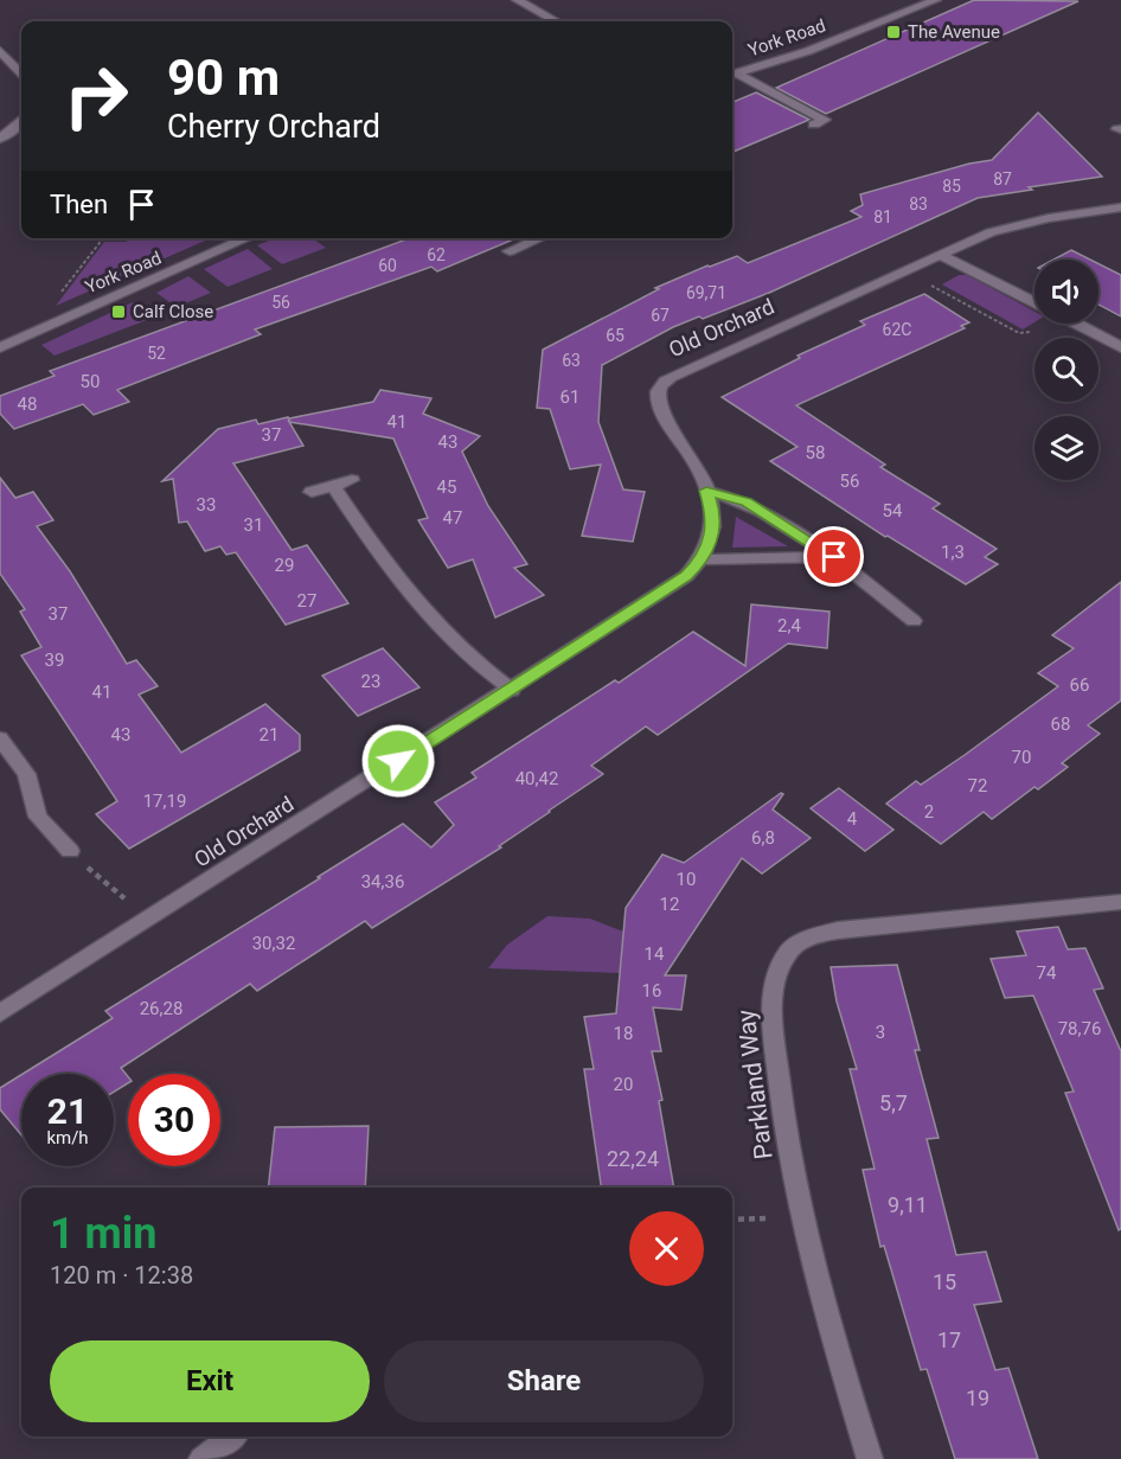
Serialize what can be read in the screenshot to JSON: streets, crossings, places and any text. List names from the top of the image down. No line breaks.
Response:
{"streets":{"street":["York Road","Old Orchard","Parkland Way"]},"places":{"transit":["The Avenue","Calf Close"]},"house_numbers":["87","85","83","81","62","60","69,71","56","67","62C","65","52","63","50","61","48","41","37","43","58","56","45","33","54","47","31","1,3","29","27","37","2,4","39","23","66","41","68","43","21","70","40,42","72","17,19","2","4","6,8","10","34,36","12","30,32","14","74","16","26,28","78,76","3","18","20","5,7","22,24","9,11","15","17","19"],"page":{"turn":["90 m","Cherry Orchard"],"then":"Then","speed":"21 km/h","limit":"30","heading":["1 min","120 m · 12:38"],"buttons":["Exit","Share"]}}
